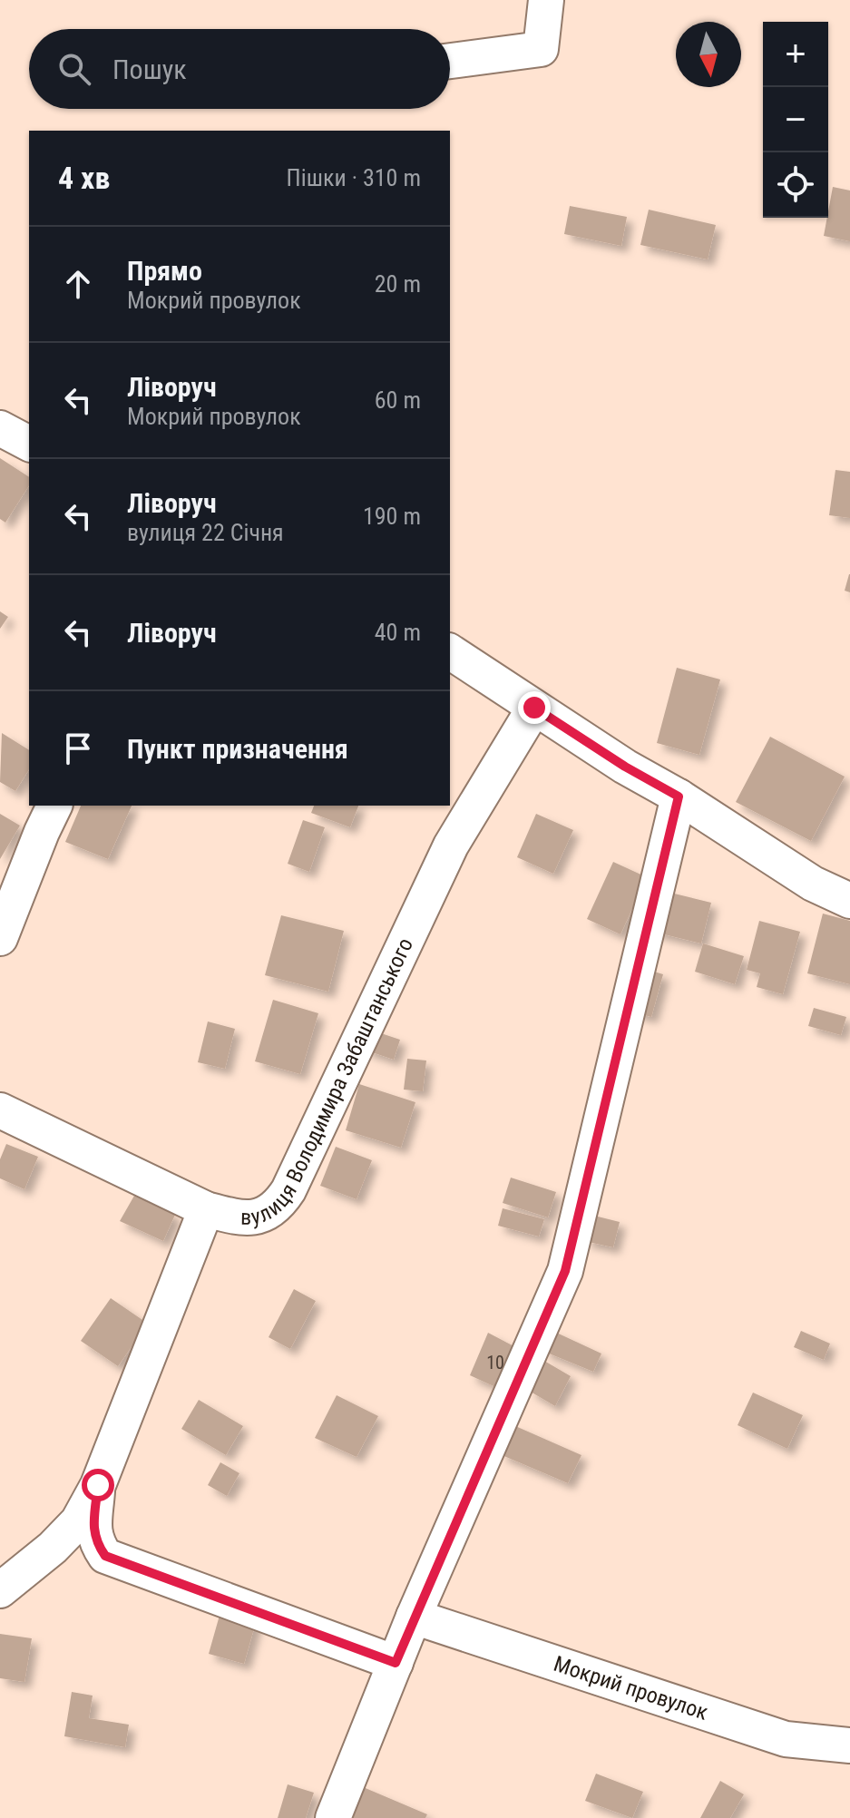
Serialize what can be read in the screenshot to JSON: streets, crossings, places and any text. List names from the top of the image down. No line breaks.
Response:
{"streets":{"street":["вулиця Володимира Забаштанського","Мокрий провулок"]},"house_numbers":["10"],"north":"bottom","page":{"map_buttons":["+","−"],"search":"Пошук","heading":["4 хв","Пішки · 310 m"],"list":[["Прямо","Мокрий провулок","20 m"],["Ліворуч","Мокрий провулок","60 m"],["Ліворуч","вулиця 22 Січня","190 m"],["Ліворуч","40 m"],"Пункт призначення"]}}
